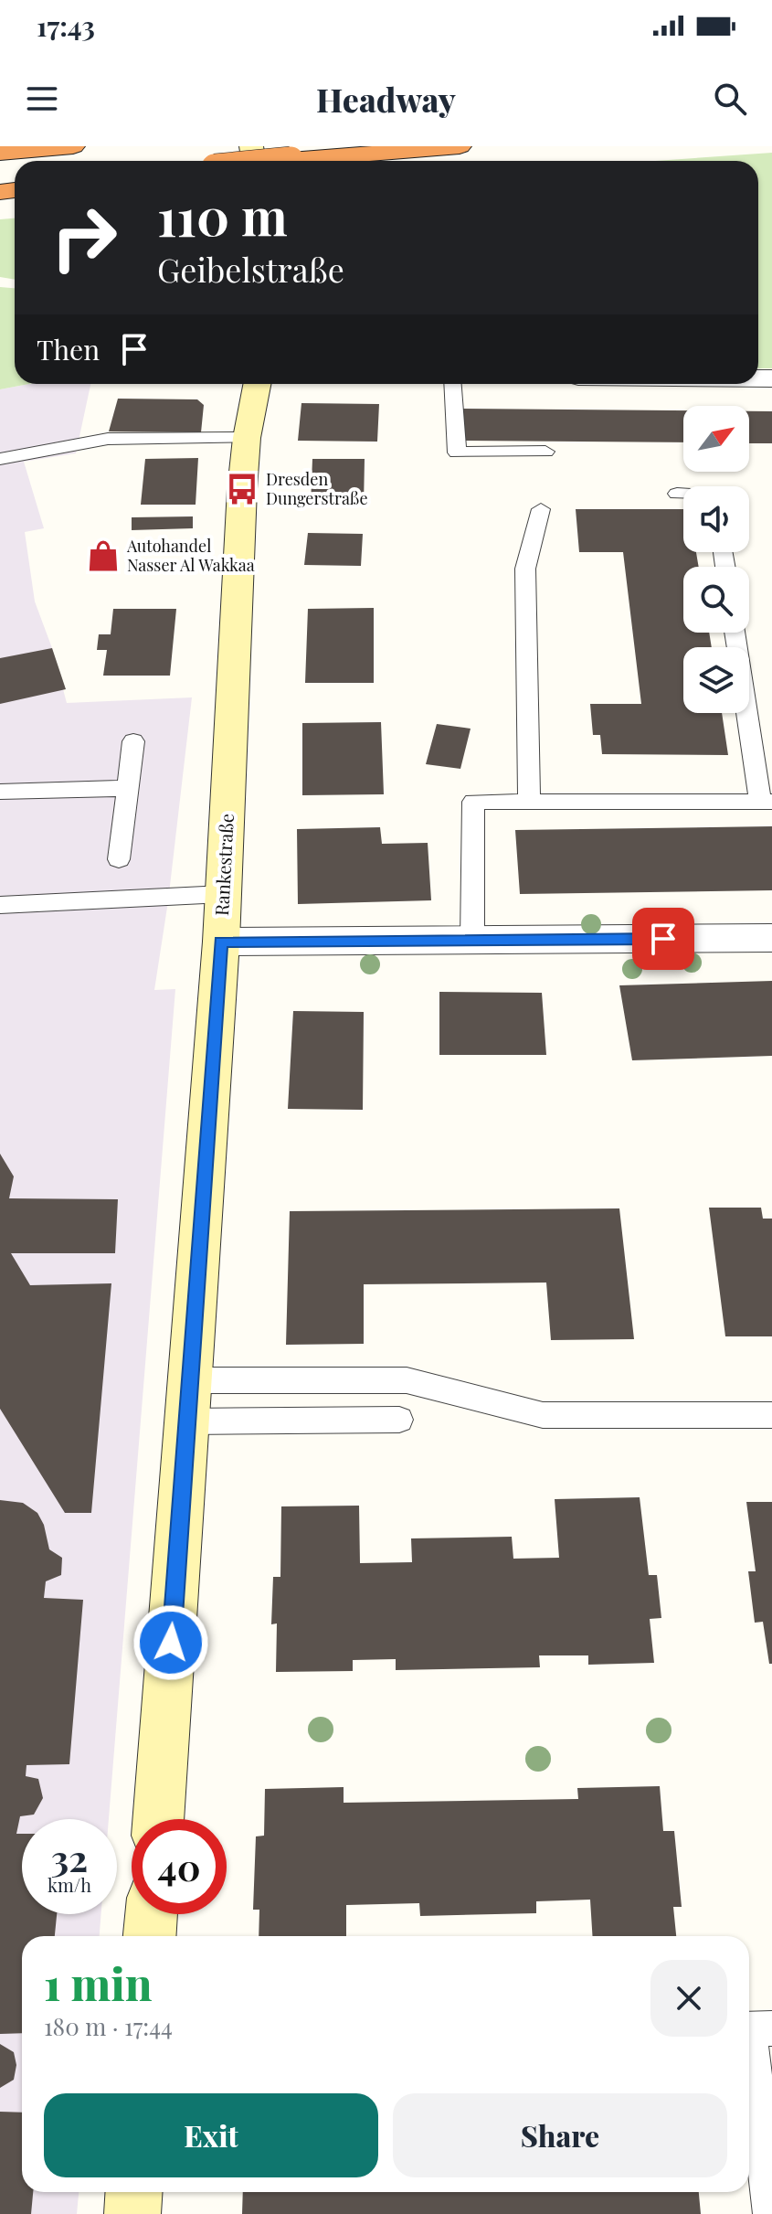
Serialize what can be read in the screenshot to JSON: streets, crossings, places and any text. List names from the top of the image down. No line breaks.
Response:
{"streets":{"street":["Rankestraße"]},"places":{"bus stop":["Dresden Dungerstraße"],"shop":["Autohandel Nasser Al Wakkaa"]},"north":"top right","page":{"status":"17:43","header":"Headway","turn":["110 m","Geibelstraße"],"then":"Then","speed":"32 km/h","limit":"40","heading":["1 min","180 m · 17:44"],"buttons":["Exit","Share"]}}
